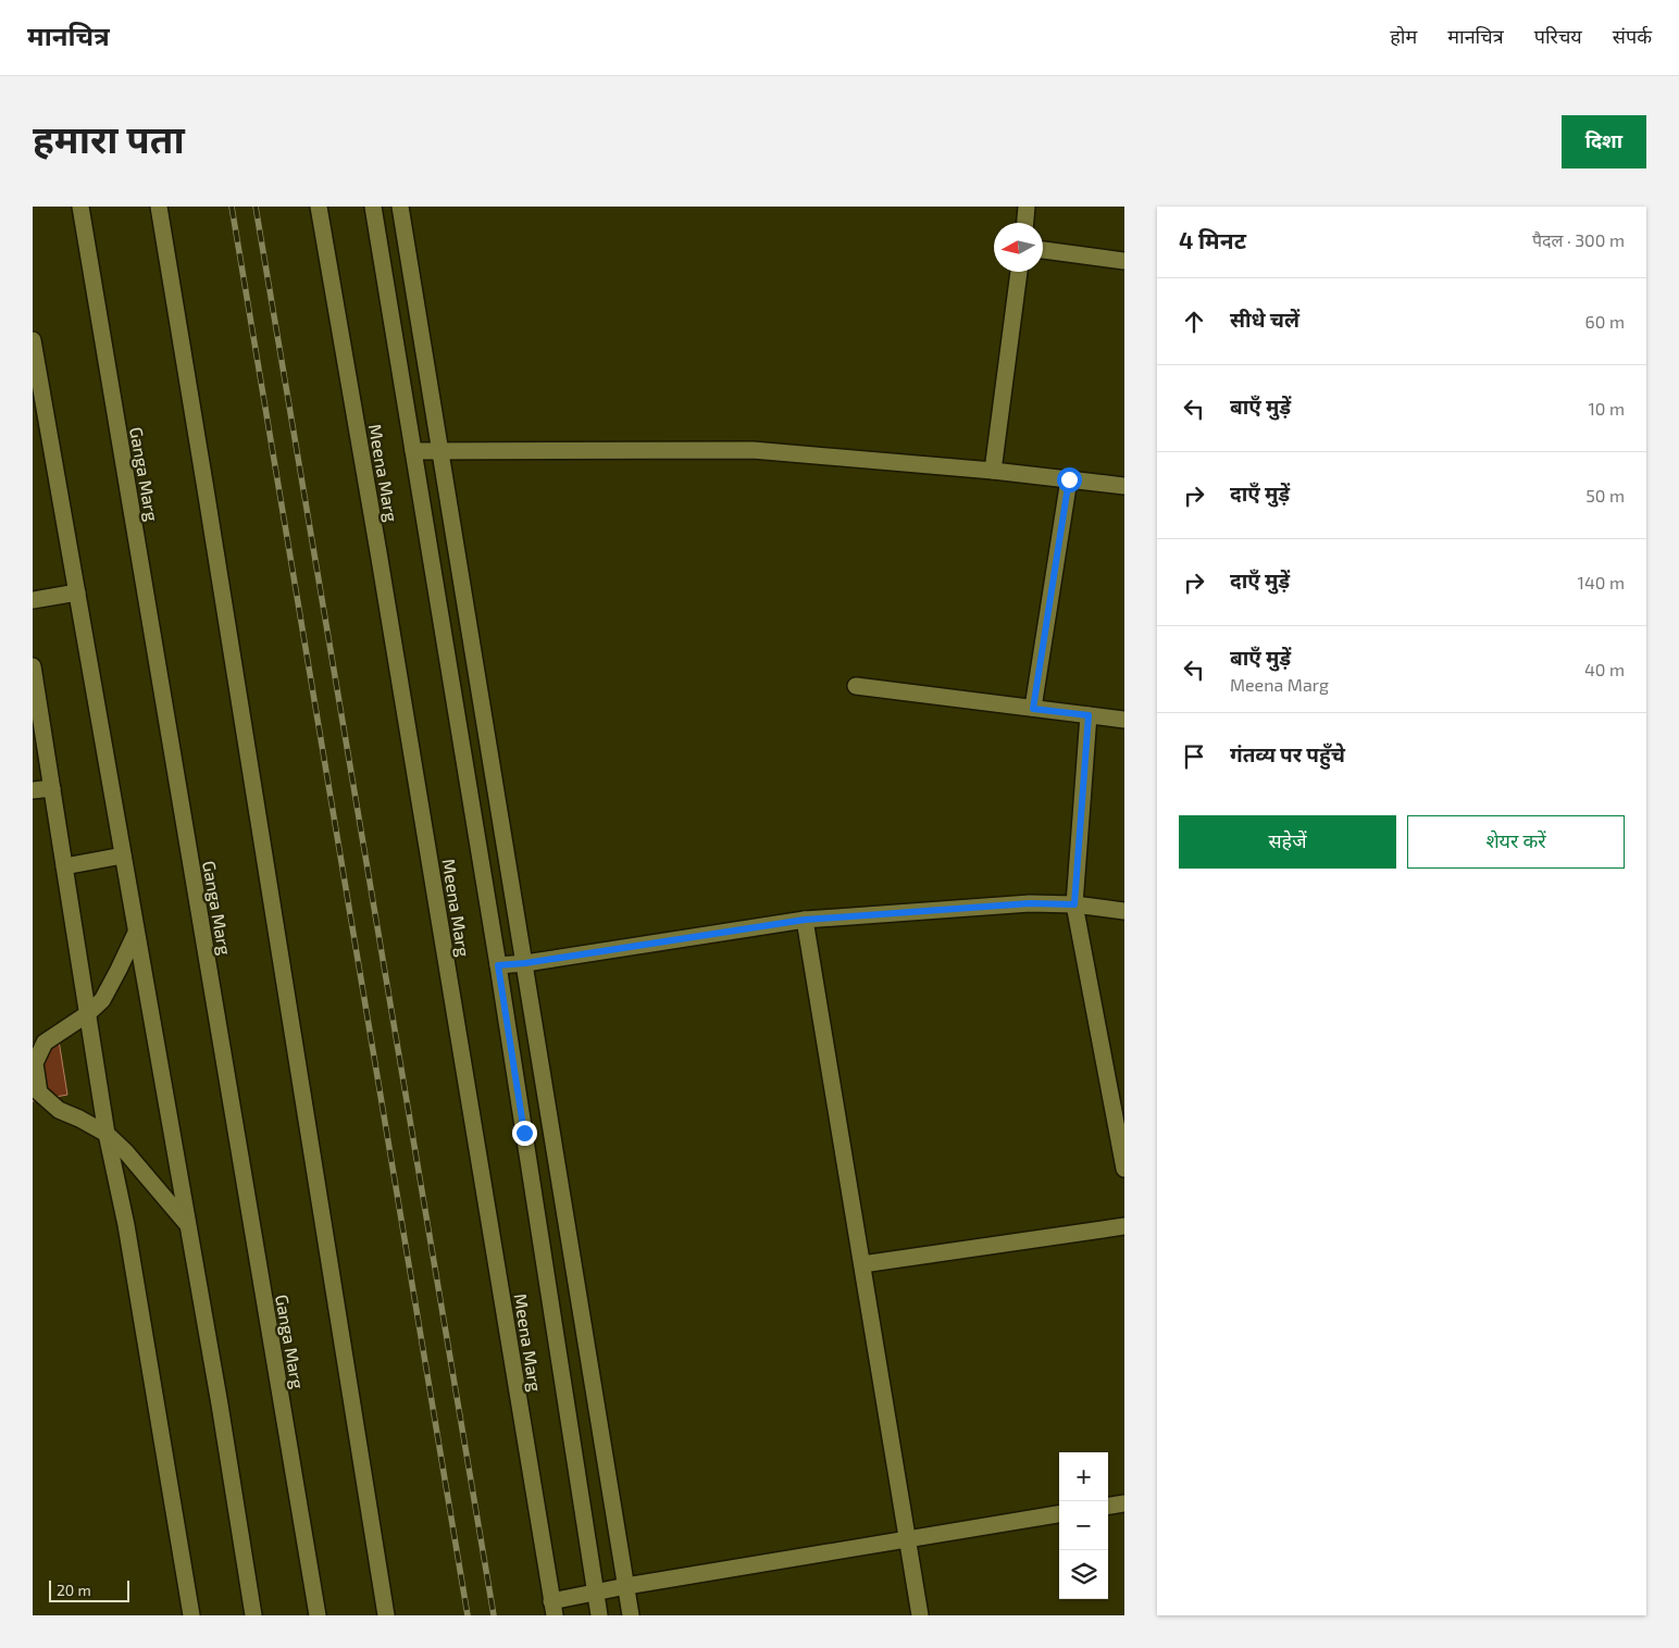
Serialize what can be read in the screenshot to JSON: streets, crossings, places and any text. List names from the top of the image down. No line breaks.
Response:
{"streets":{"street":["Meena Marg","Ganga Marg"]},"scale_bar":"20 m","north":"left","page":{"header":"मानचित्र","nav":["होम","मानचित्र","परिचय","संपर्क"],"title":"हमारा पता","buttons":["दिशा",["सहेजें","शेयर करें"]],"heading":["4 मिनट","पैदल · 300 m"],"list":[["सीधे चलें","60 m"],["बाएँ मुड़ें","10 m"],["दाएँ मुड़ें","50 m"],["दाएँ मुड़ें","140 m"],["बाएँ मुड़ें","Meena Marg","40 m"],"गंतव्य पर पहुँचे"],"map_buttons":["+","−"],"scale":"20 m"}}
